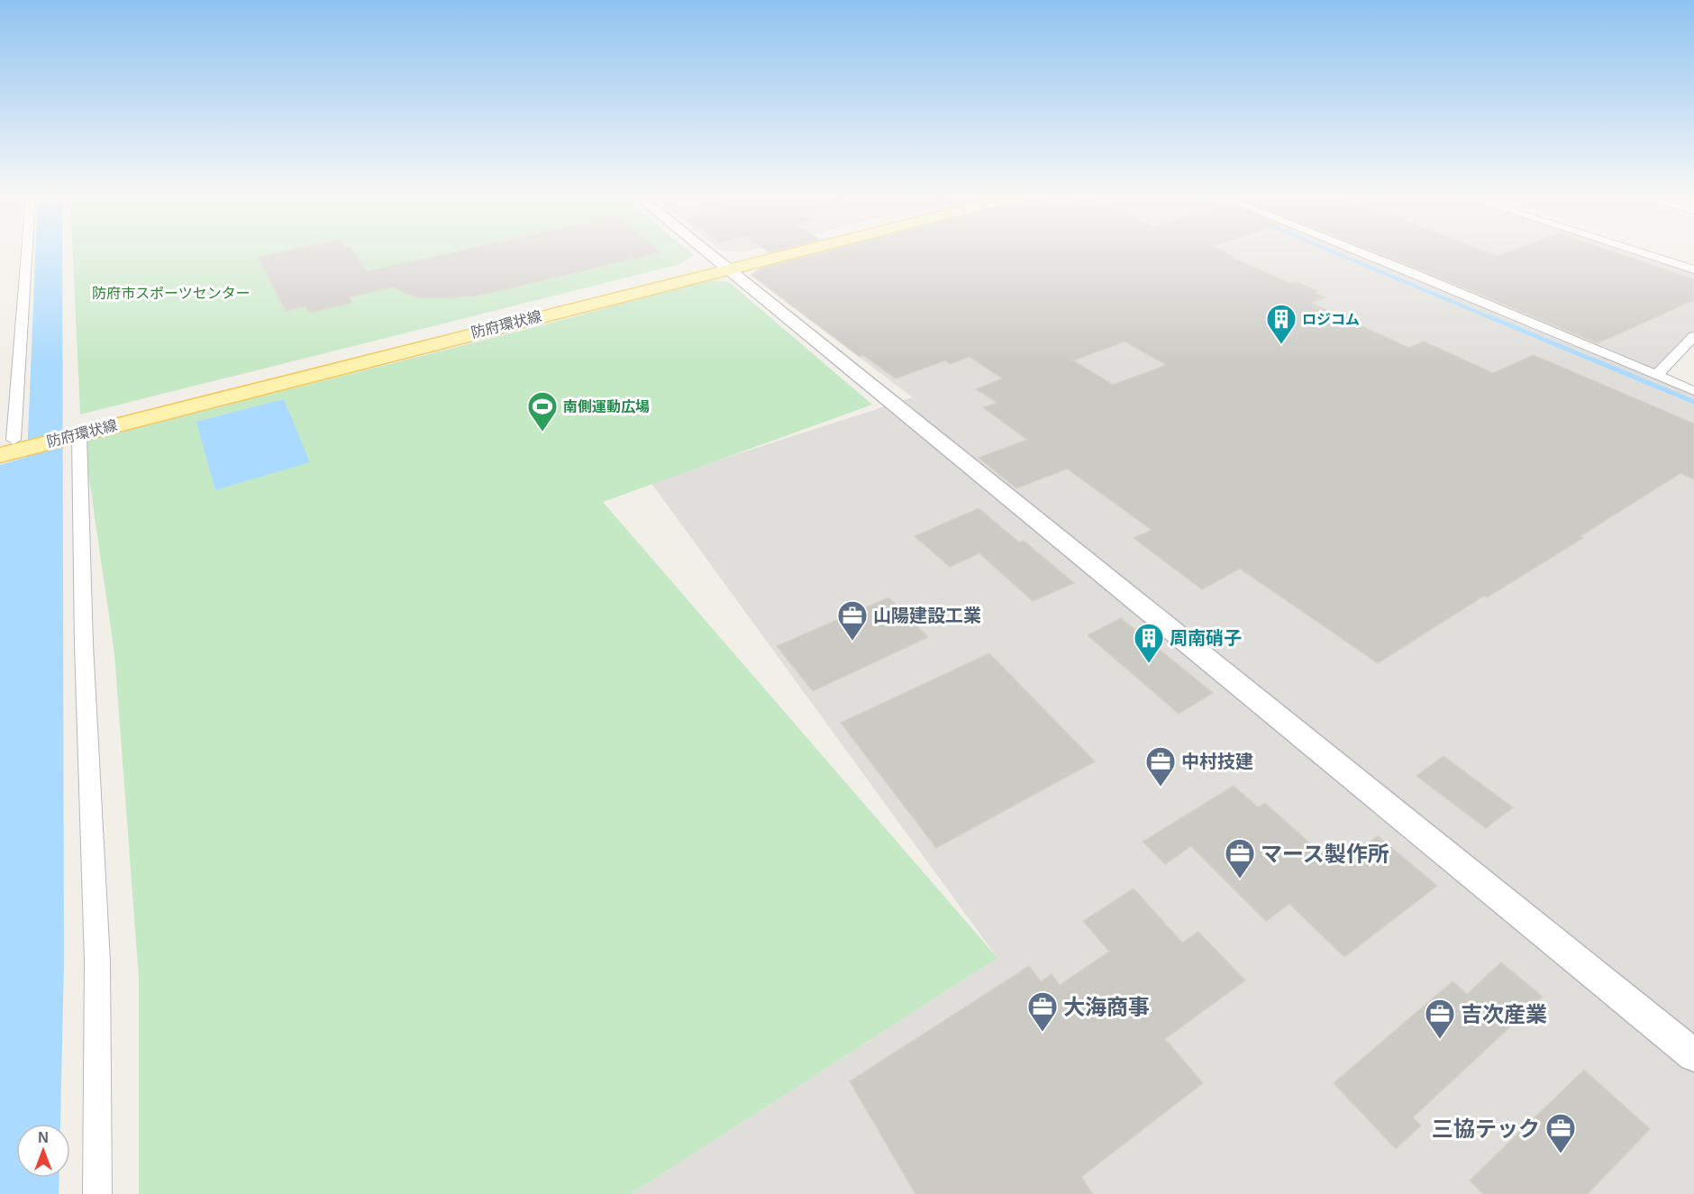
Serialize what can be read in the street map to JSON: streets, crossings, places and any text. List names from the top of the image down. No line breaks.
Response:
{"streets":{"main road":["防府環状線"]},"parks":["防府市スポーツセンター"],"places":{"building":["ロジコム","周南硝子"],"sports":["南側運動広場"],"office":["山陽建設工業","中村技建","マース製作所","大海商事","吉次産業","三協テック"]},"north":"top"}
